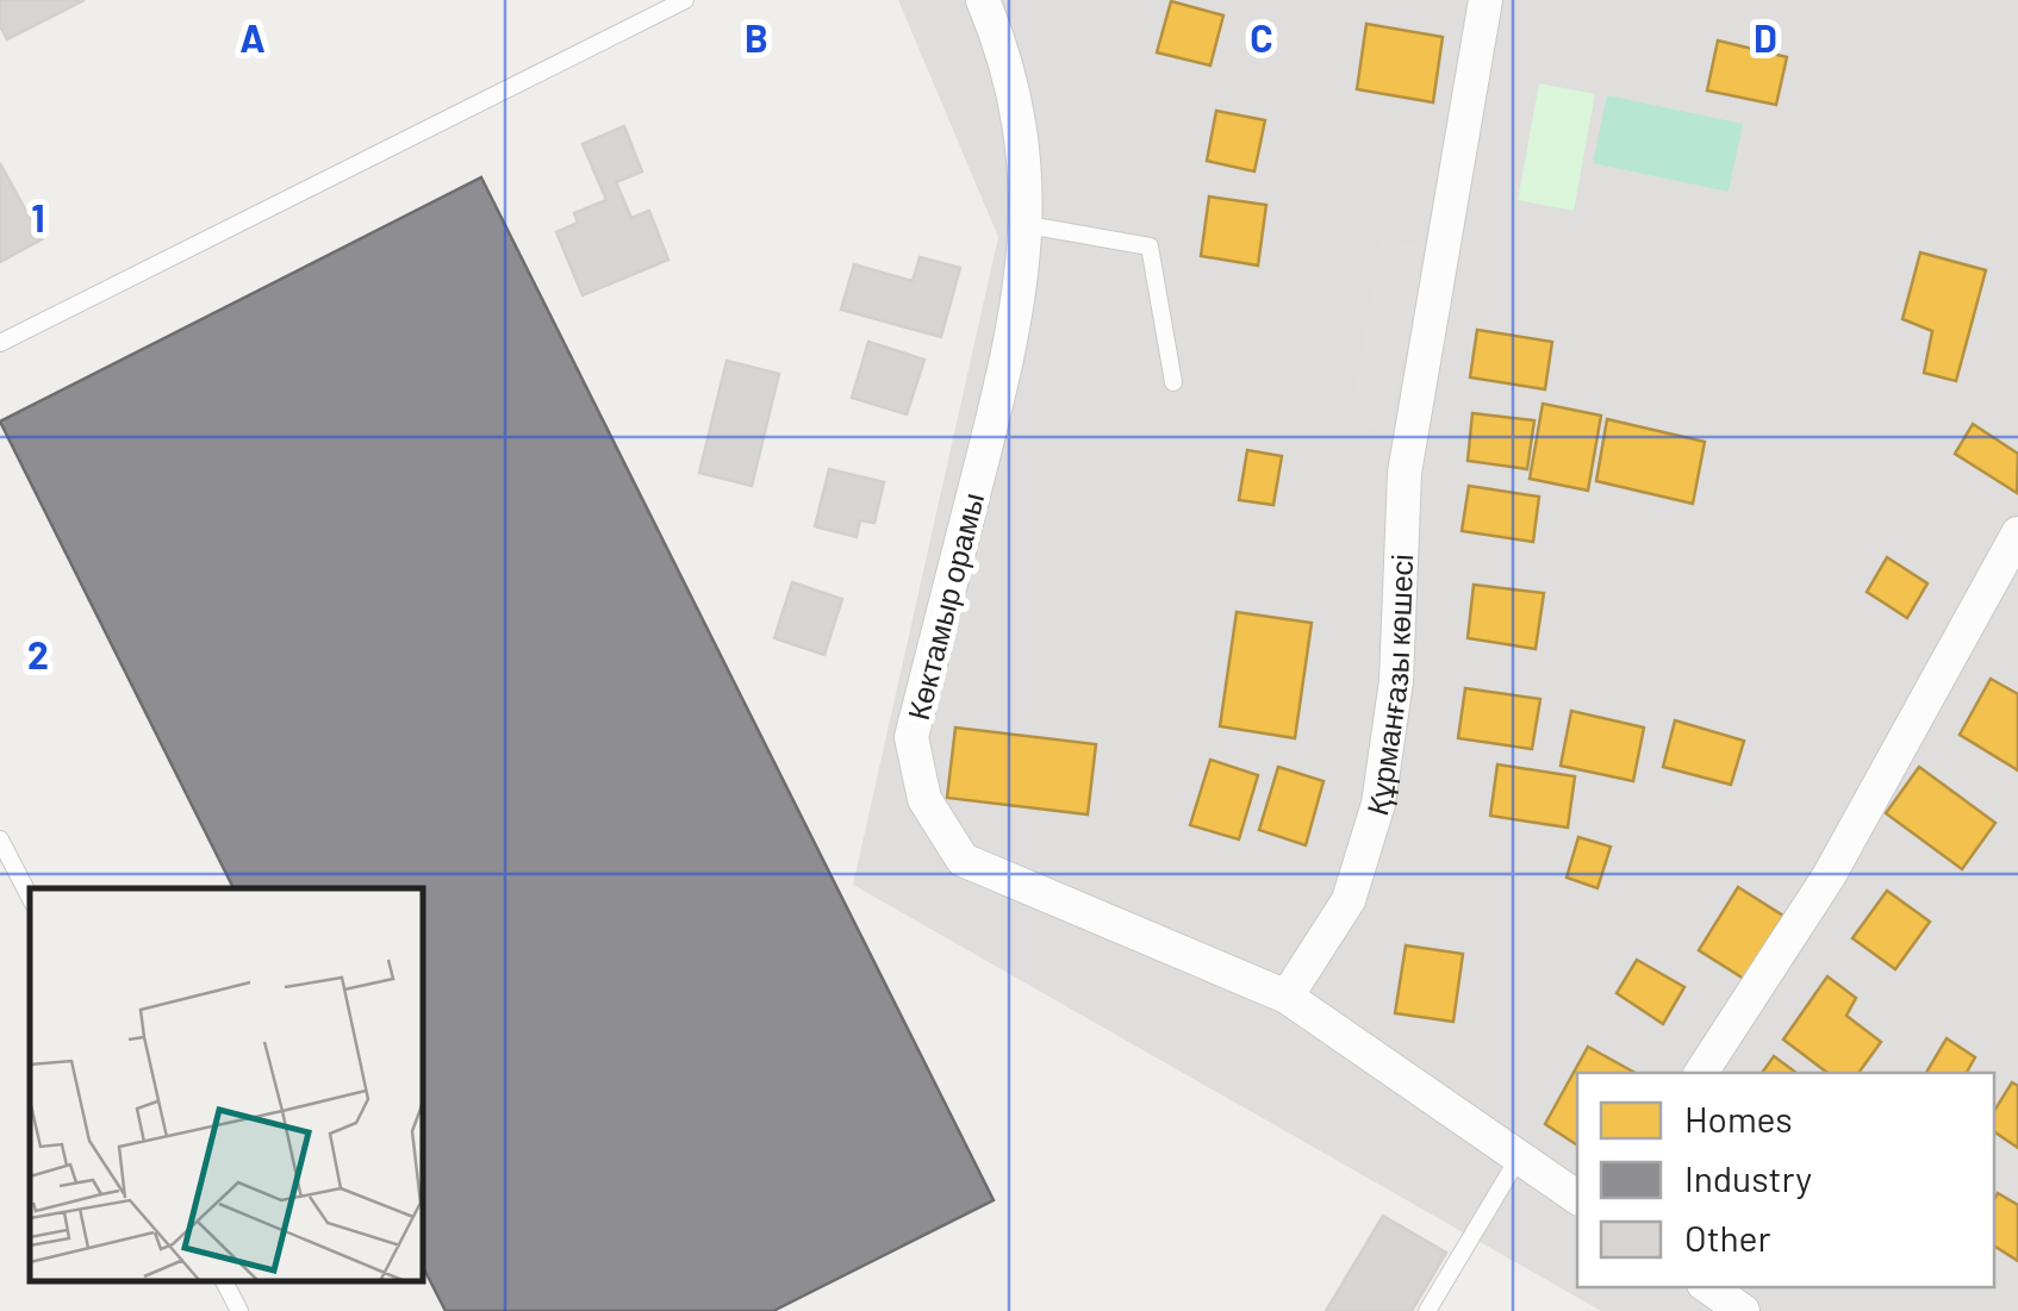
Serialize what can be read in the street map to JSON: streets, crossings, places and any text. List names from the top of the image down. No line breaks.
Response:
{"streets":{"street":["Көктамыр орамы","Құрманғазы көшесі"]},"crossings":[["Көктамыр орамы","Құрманғазы көшесі"]],"legend":["Homes","Industry","Other"],"grid":{"columns":["A","B","C","D"],"rows":["1","2"]}}
